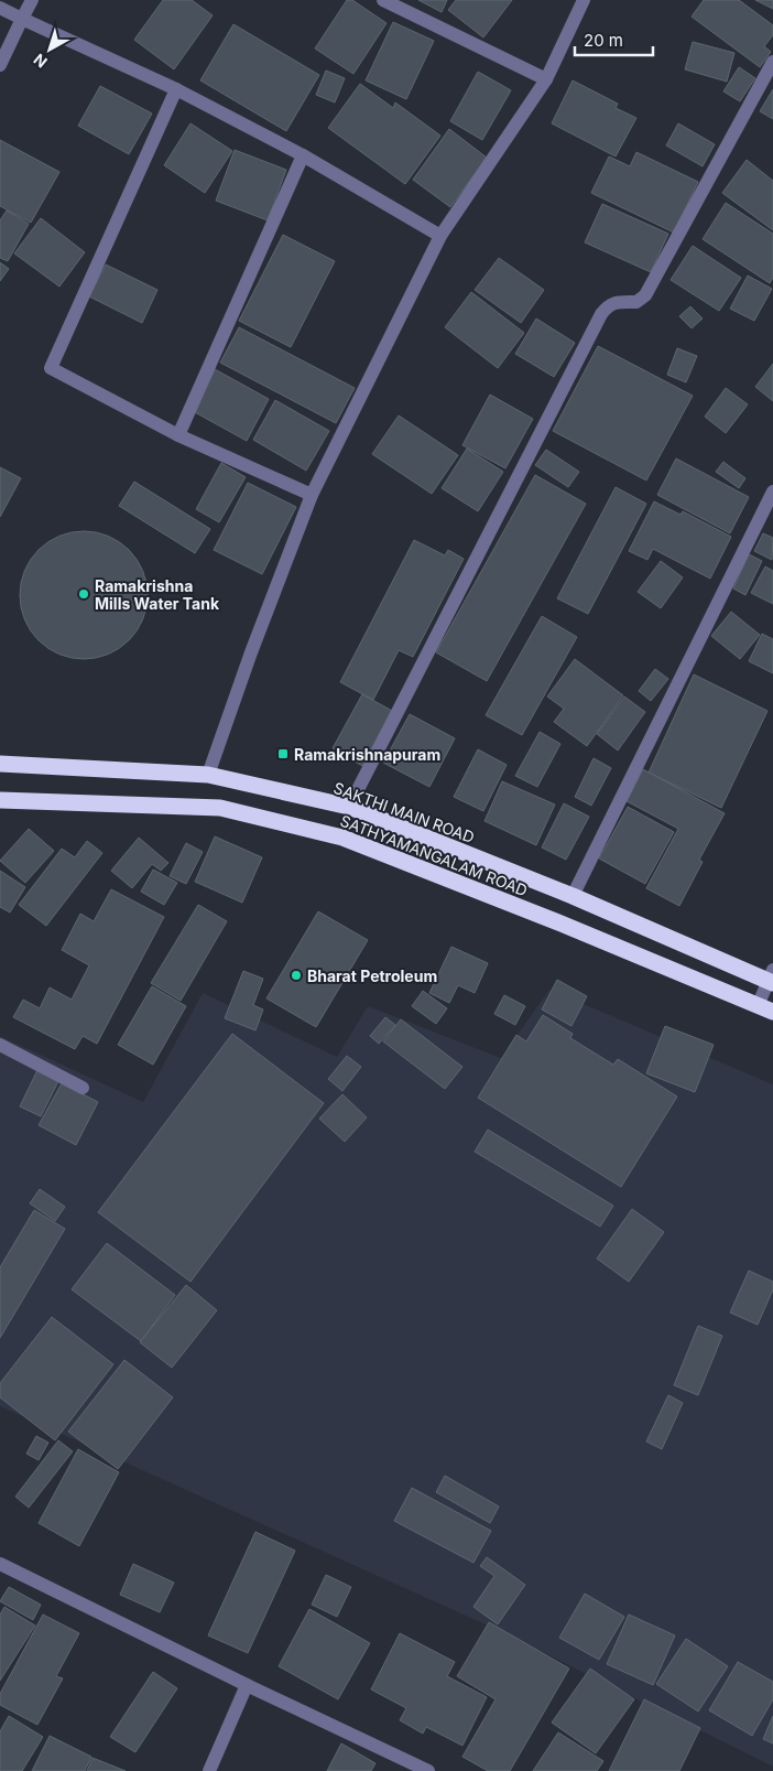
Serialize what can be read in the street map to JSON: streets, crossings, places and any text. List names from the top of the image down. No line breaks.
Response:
{"streets":{"highway":["SAKTHI MAIN ROAD","SATHYAMANGALAM ROAD"]},"places":{"other":["Ramakrishna Mills Water Tank","Bharat Petroleum"],"transit":["Ramakrishnapuram"]},"scale_bar":"20 m","north":"bottom left"}
